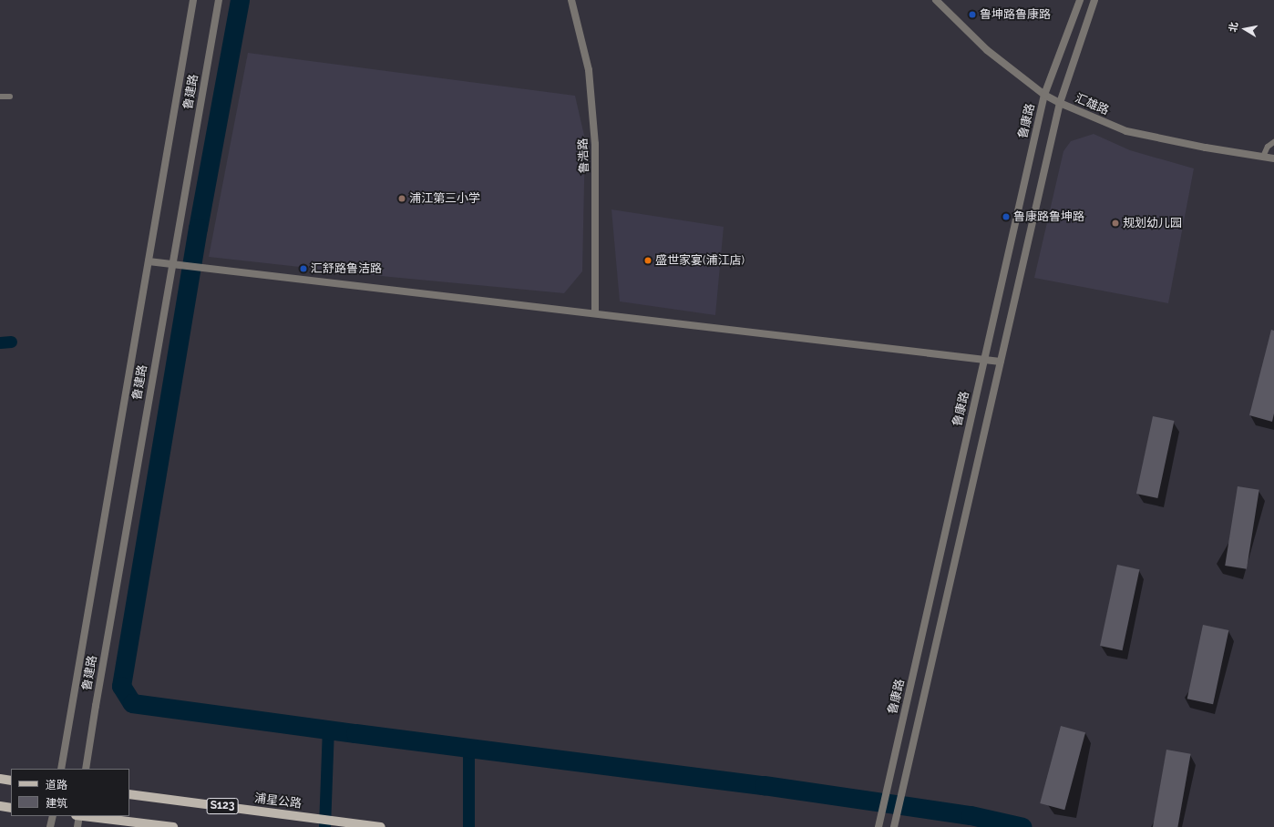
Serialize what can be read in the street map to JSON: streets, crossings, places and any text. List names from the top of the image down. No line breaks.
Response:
{"streets":{"main road":["浦星公路","S123"],"street":["鲁建路","汇雄路","鲁康路","鲁浩路"]},"crossings":[["汇雄路","鲁康路"]],"places":["鲁坤路鲁康路","浦江第三小学","鲁康路鲁坤路","规划幼儿园","盛世家宴(浦江店)","汇舒路鲁洁路"],"legend":["道路","建筑"],"north":"left"}
